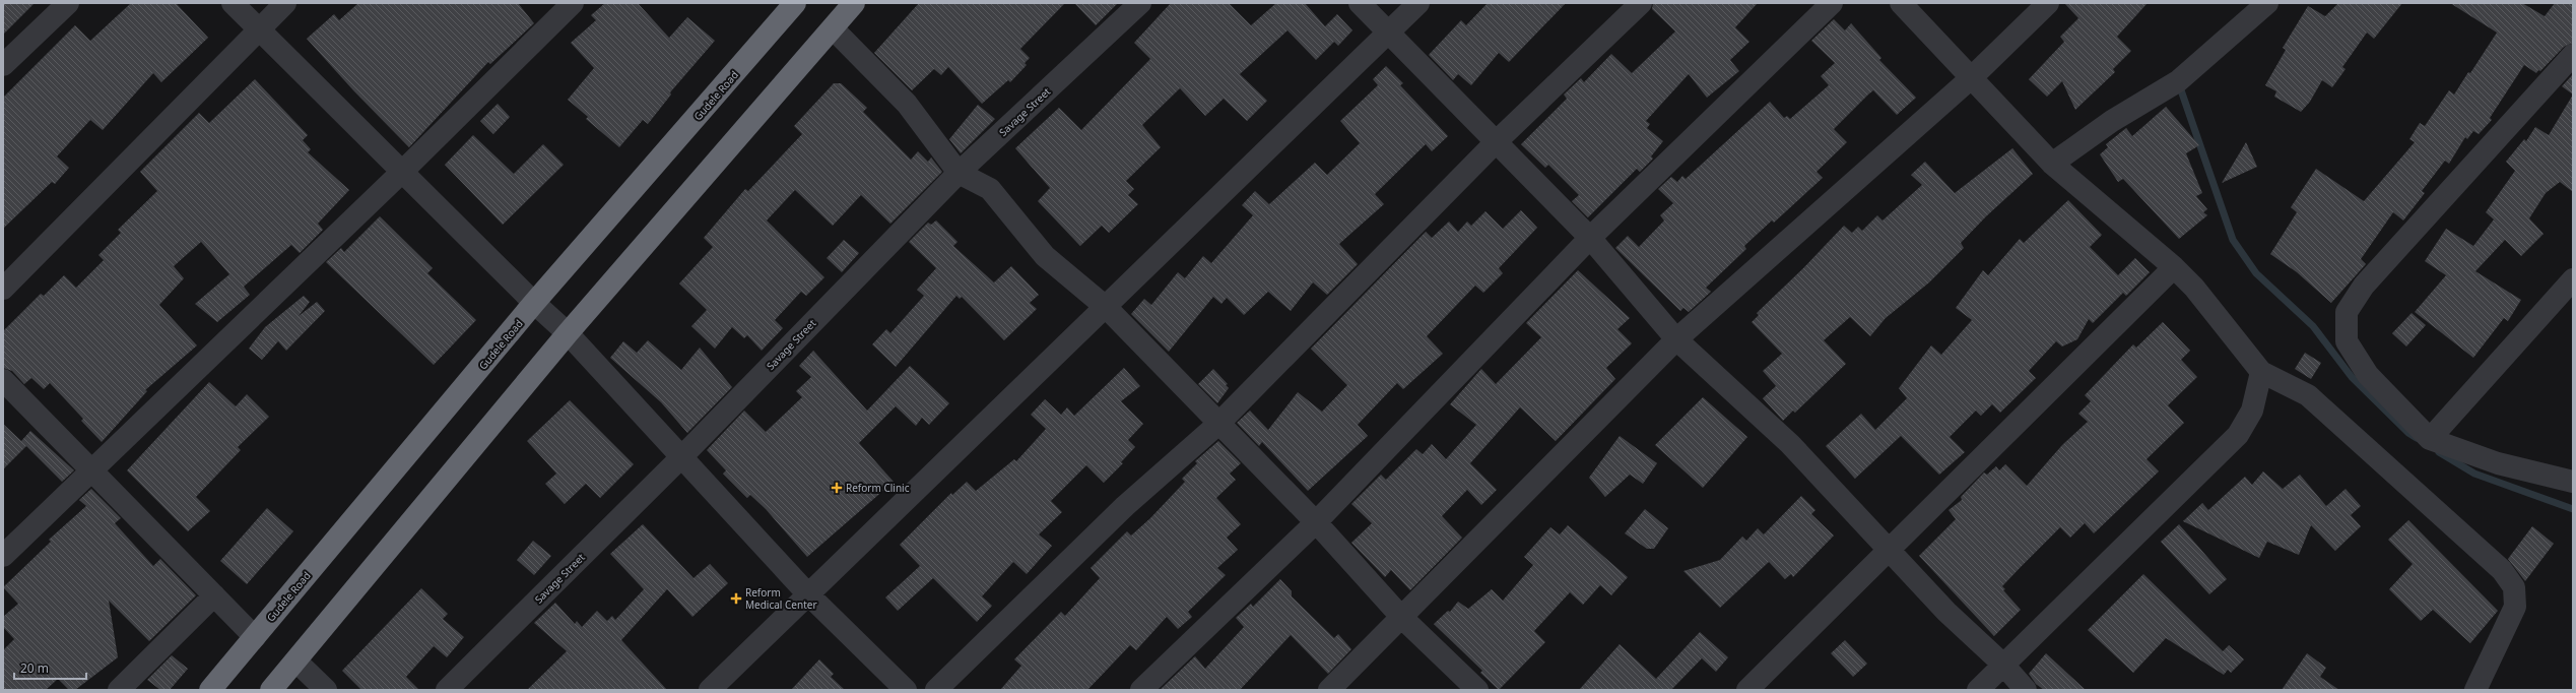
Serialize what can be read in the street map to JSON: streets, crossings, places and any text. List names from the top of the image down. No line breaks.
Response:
{"streets":{"highway":["Gudele Road"],"street":["Savage Street"]},"places":{"health":["Reform Clinic","Reform Medical Center"]},"scale_bar":"20 m"}
